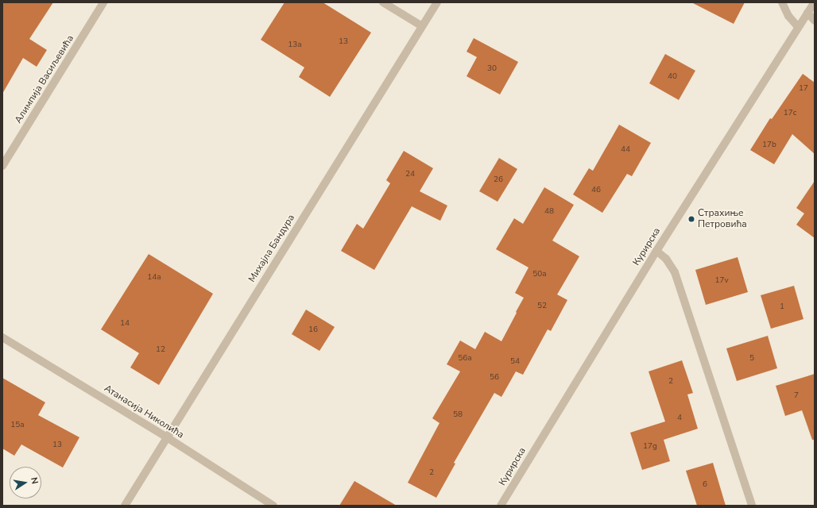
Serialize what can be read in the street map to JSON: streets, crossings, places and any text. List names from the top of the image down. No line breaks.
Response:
{"streets":{"street":["Алимпија Васиљевића","Курирска","Михајла Бандура","Атанасија Николића"]},"crossings":[["Михајла Бандура","Атанасија Николића"]],"places":["Страхиње Петровића"],"house_numbers":["13","13a","30","40","17","17c","17b","44","24","26","46","48","50a","14a","17v","52","1","14","16","12","56a","5","54","56","2","7","58","4","15a","13","17g","2","6"],"north":"right"}
